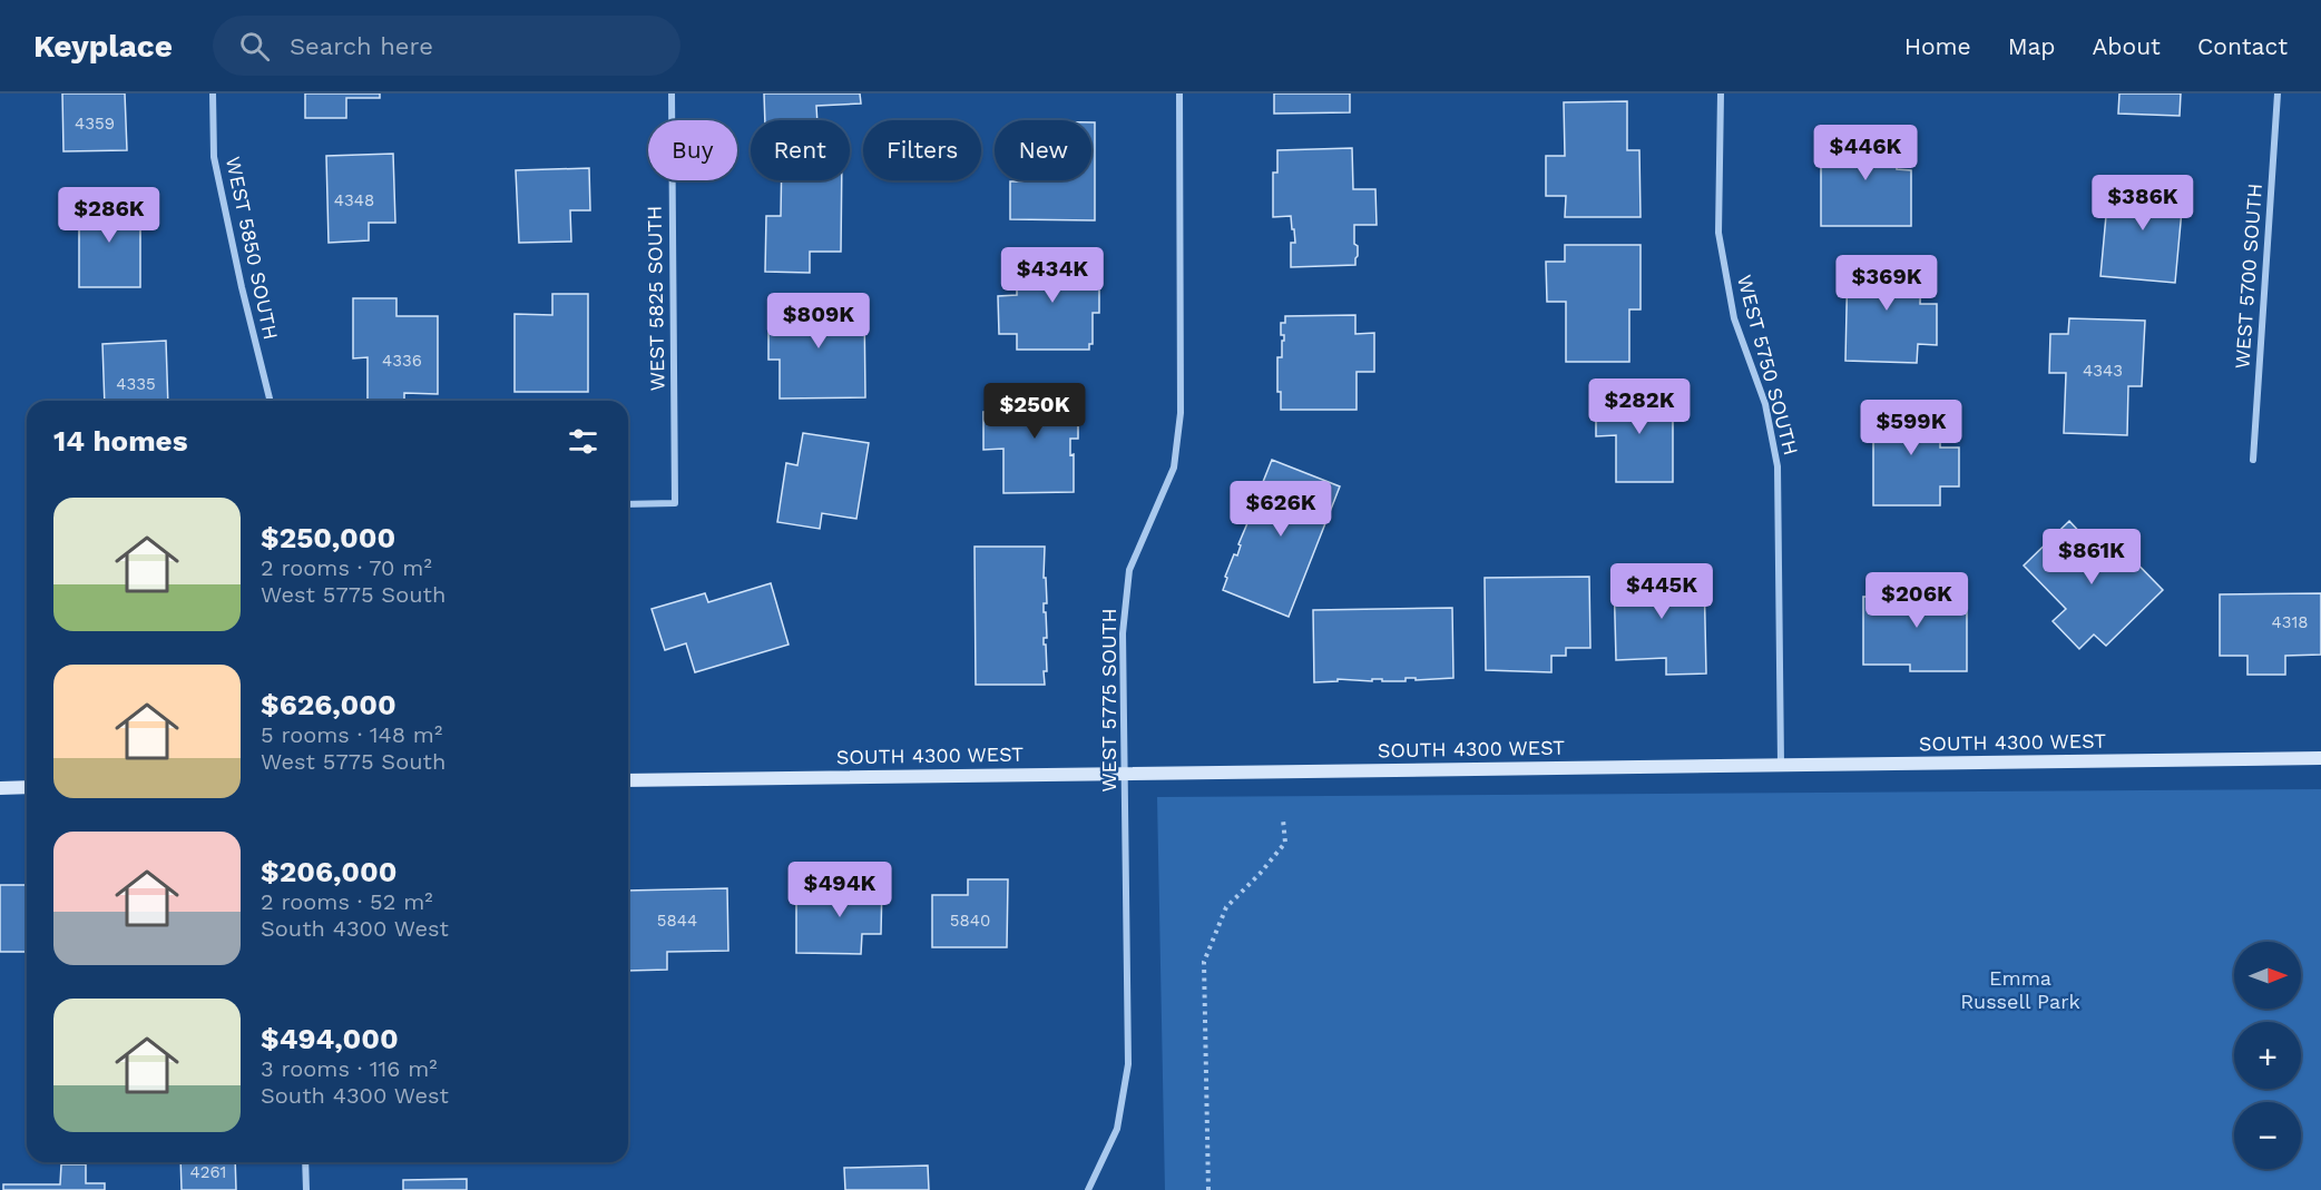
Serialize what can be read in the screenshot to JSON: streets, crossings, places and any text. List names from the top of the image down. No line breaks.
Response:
{"streets":{"main road":["SOUTH 4300 WEST"],"street":["WEST 5850 SOUTH","WEST 5700 SOUTH","WEST 5825 SOUTH","WEST 5750 SOUTH","WEST 5775 SOUTH"]},"crossings":[["WEST 5750 SOUTH","SOUTH 4300 WEST"],["WEST 5775 SOUTH","SOUTH 4300 WEST"]],"parks":["Emma Russell Park"],"house_numbers":["4359","4348","4336","4343","4335","4318","5844","5840","4261"],"north":"right","page":{"header":"Keyplace","search":"Search here","nav":["Home","Map","About","Contact"],"chip":["Buy","Rent","Filters","New"],"price":["$446K","$386K","$286K","$434K","$369K","$809K","$282K","$250K","$599K","$626K","$861K","$445K","$206K","$494K"],"heading":"14 homes","list":[{"name":"$250,000","note":"2 rooms · 70 m² · West 5775 South"},{"name":"$626,000","note":"5 rooms · 148 m² · West 5775 South"},{"name":"$206,000","note":"2 rooms · 52 m² · South 4300 West"},{"name":"$494,000","note":"3 rooms · 116 m² · South 4300 West"}],"map_buttons":["+","−"]}}
